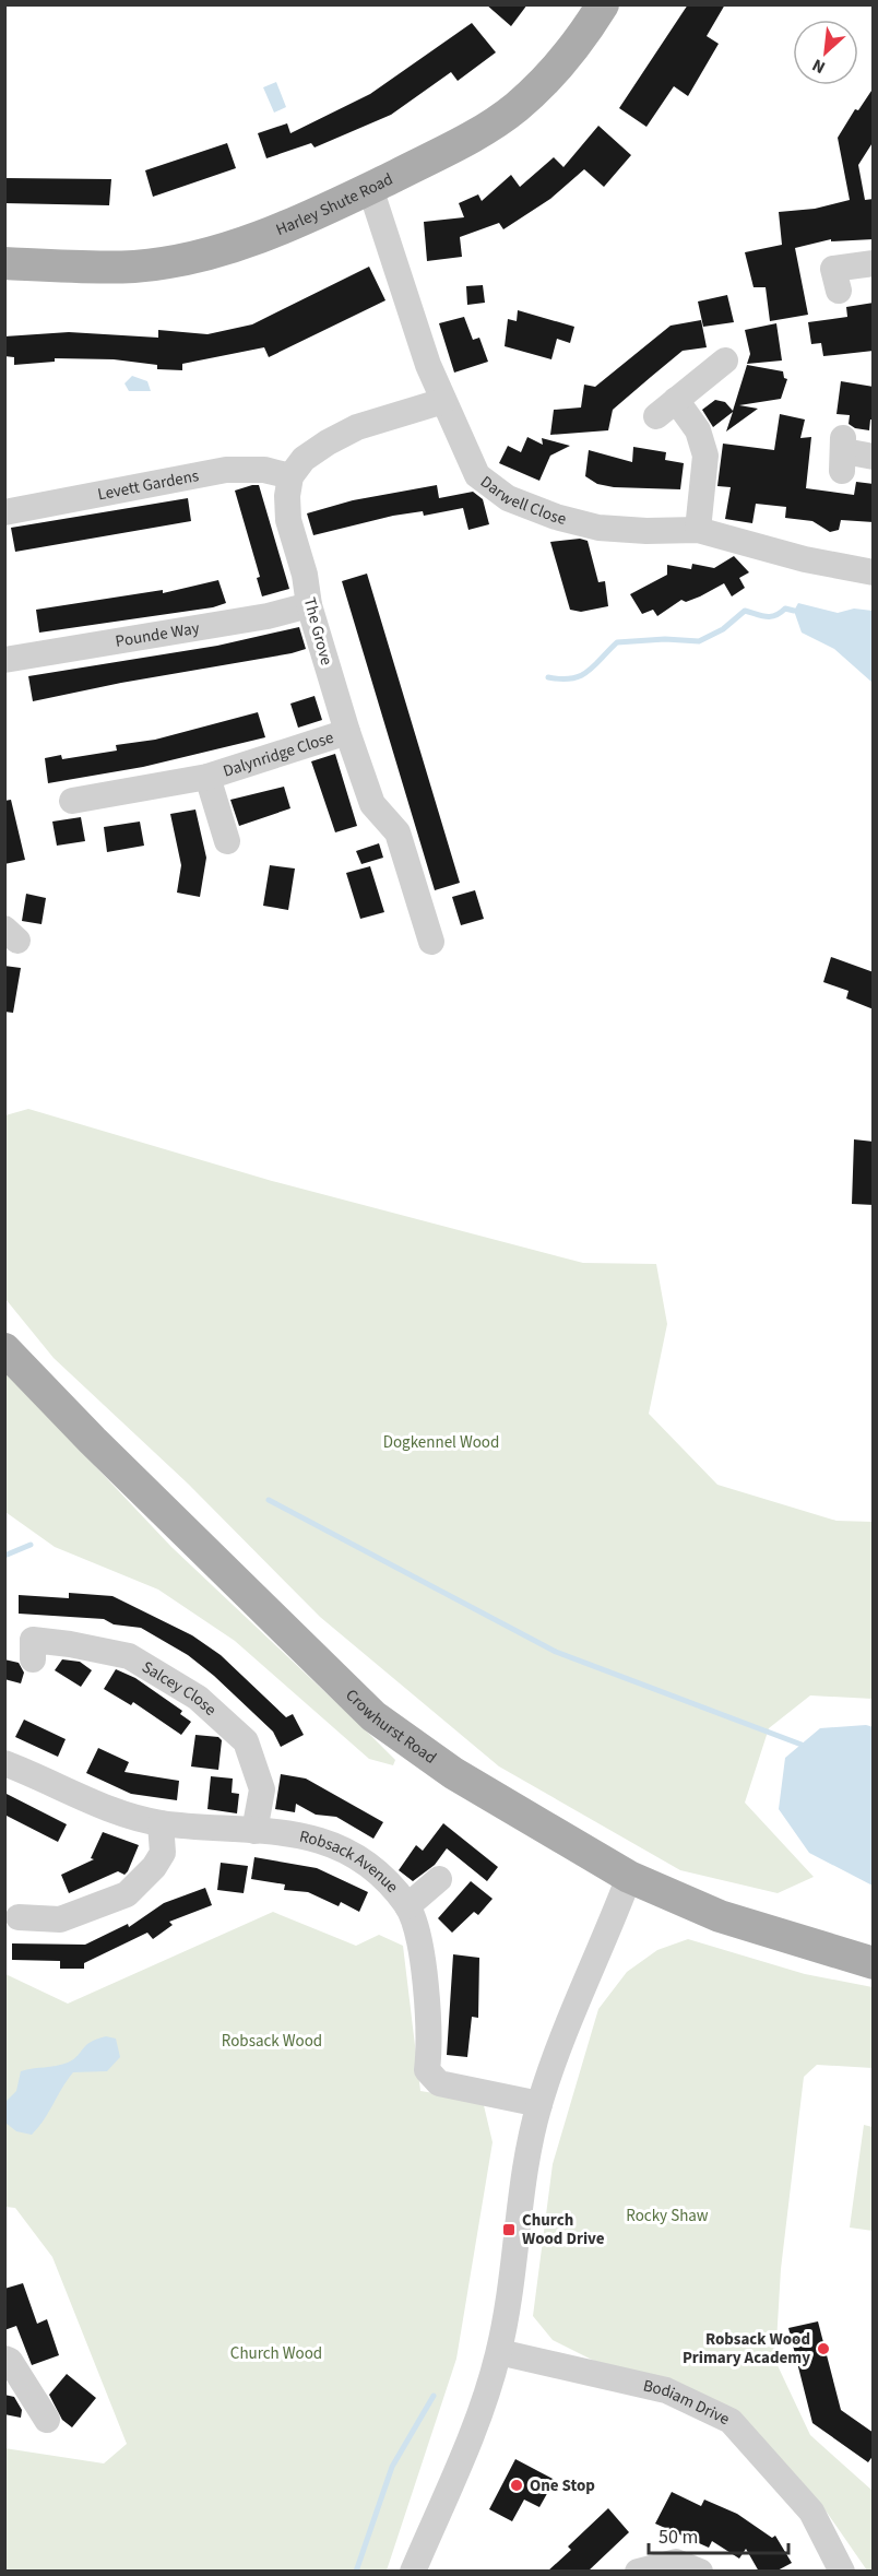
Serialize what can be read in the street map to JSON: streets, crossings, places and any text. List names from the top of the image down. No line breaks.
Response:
{"streets":{"main road":["Harley Shute Road","Crowhurst Road"],"street":["Levett Gardens","Darwell Close","The Grove","Pounde Way","Dalynridge Close","Salcey Close","Robsack Avenue","Bodiam Drive"]},"crossings":[["Harley Shute Road","Darwell Close"],["Levett Gardens","The Grove"],["The Grove","Pounde Way"],["The Grove","Dalynridge Close"],["Salcey Close","Robsack Avenue"]],"parks":["Dogkennel Wood","Robsack Wood","Rocky Shaw","Church Wood"],"places":{"transit":["Church Wood Drive"],"other":["Robsack Wood Primary Academy","One Stop"]},"scale_bar":"50 m","north":"bottom left"}
